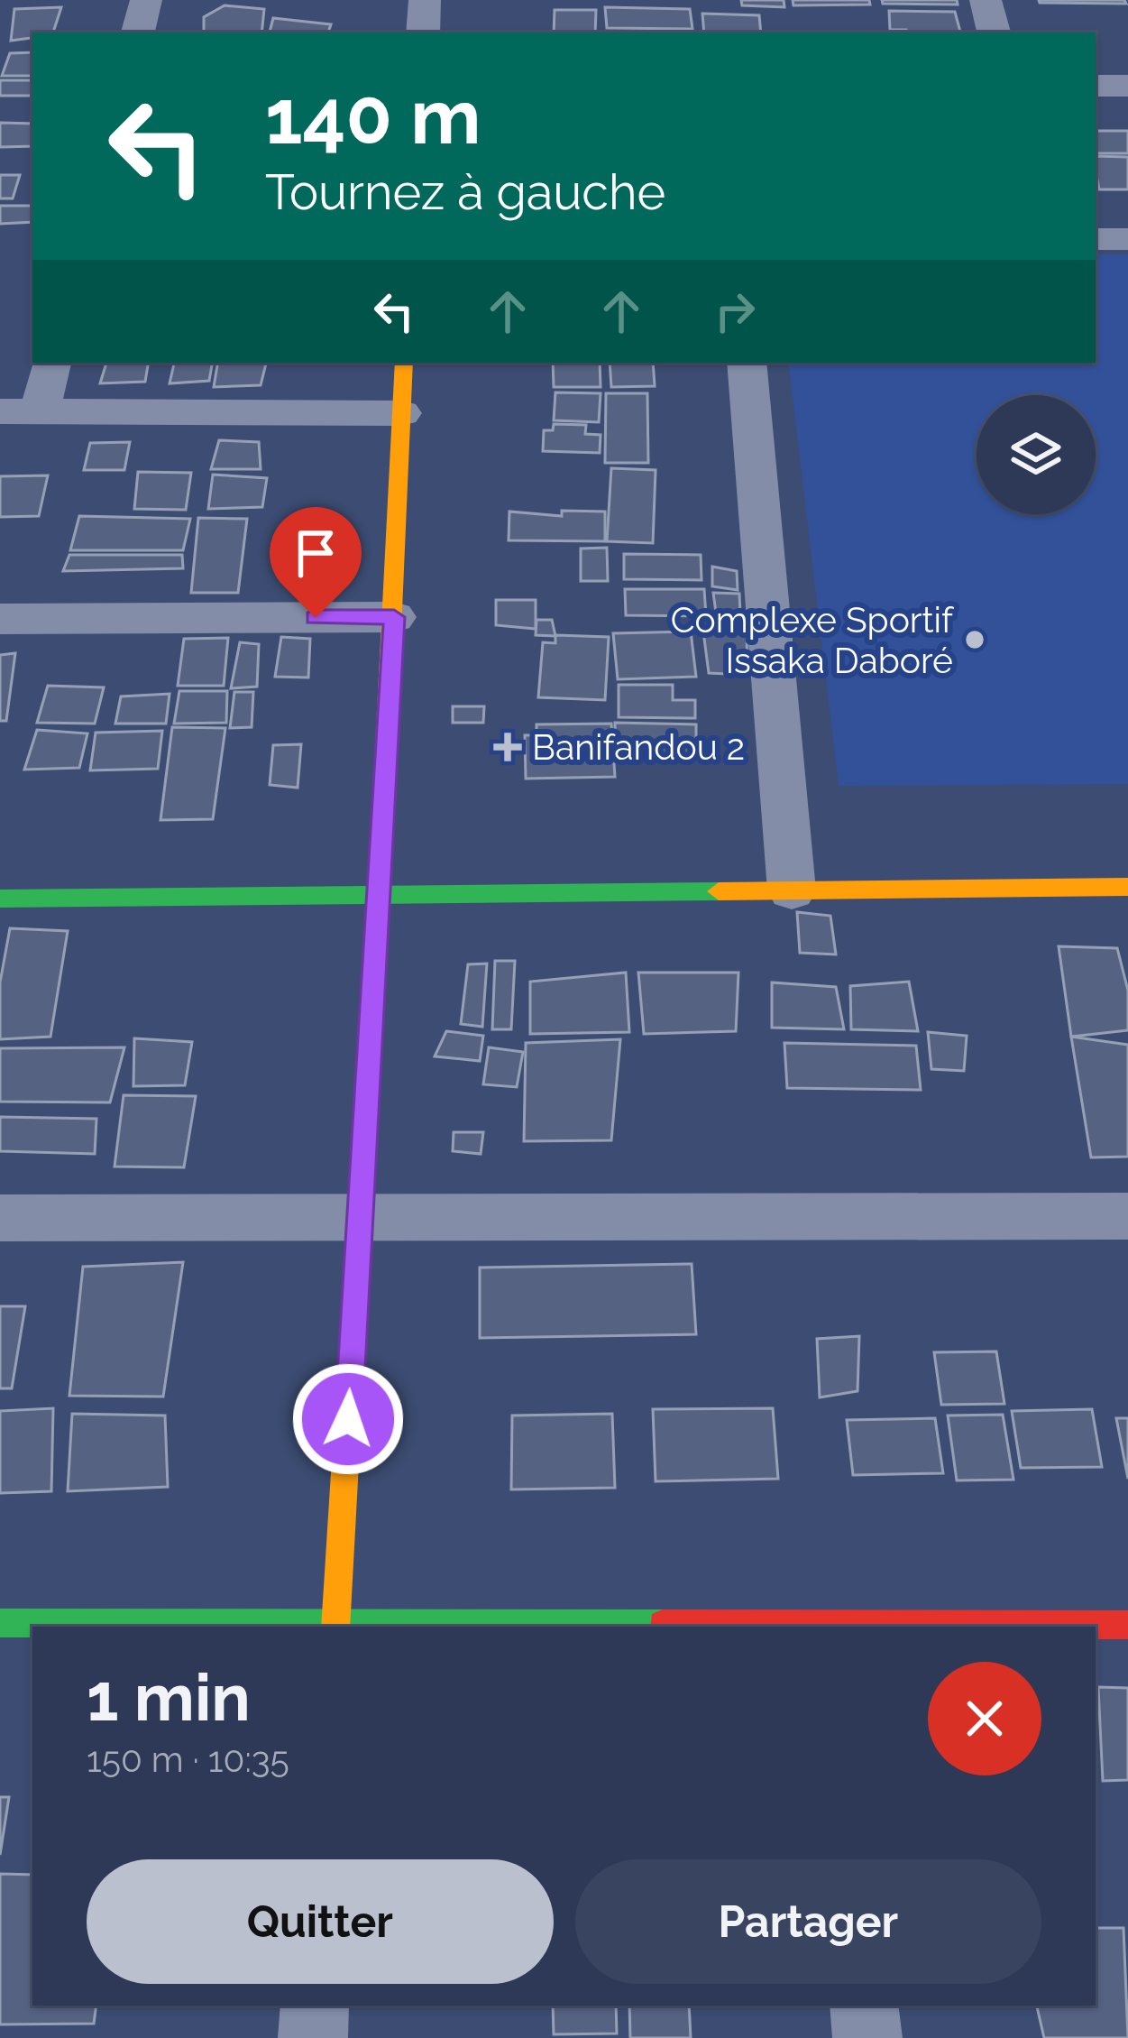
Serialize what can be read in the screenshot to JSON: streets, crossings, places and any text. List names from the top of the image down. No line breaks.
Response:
{"places":{"other":["Complexe Sportif Issaka Daboré"],"health":["Banifandou 2"]},"page":{"turn":["140 m","Tournez à gauche"],"heading":["1 min","150 m · 10:35"],"buttons":["Quitter","Partager"]}}
